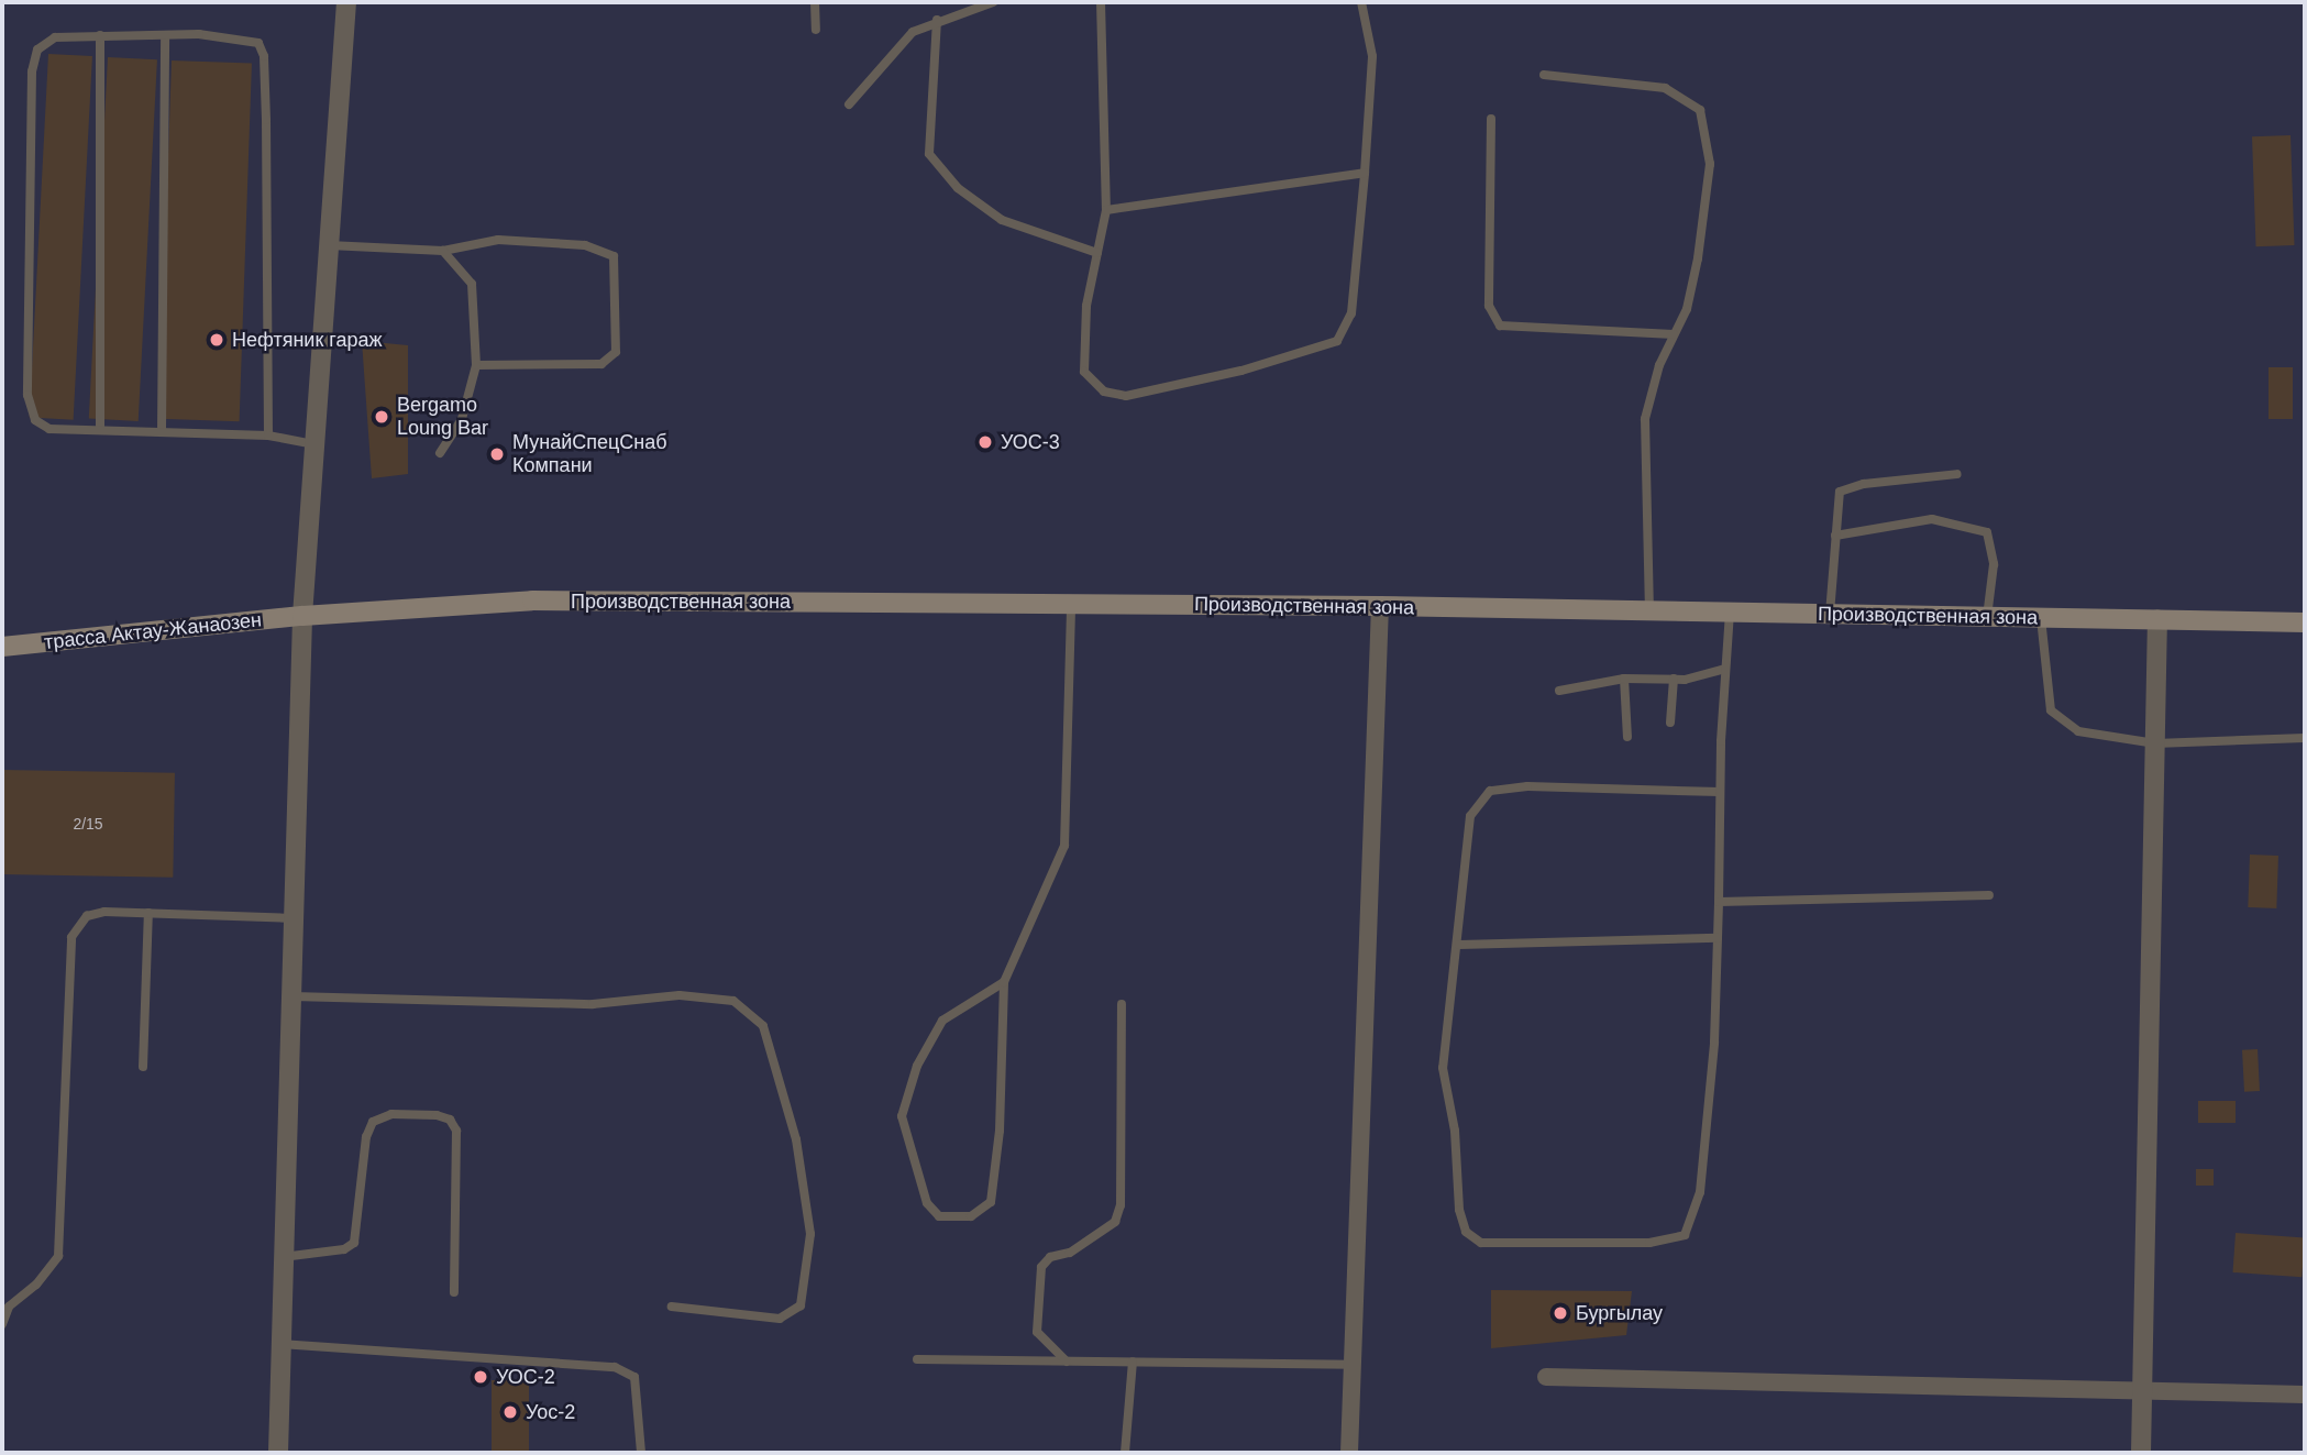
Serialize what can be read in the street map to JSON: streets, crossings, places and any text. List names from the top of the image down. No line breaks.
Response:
{"streets":{"main road":["Производственная зона","трасса Актау-Жанаозен"]},"crossings":[["Производственная зона","трасса Актау-Жанаозен"]],"places":["Нефтяник гараж","Bergamo Loung Bar","УОС-3","МунайСпецСнаб Компани","Бургылау","УОС-2","Уос-2"],"house_numbers":["2/15"]}
